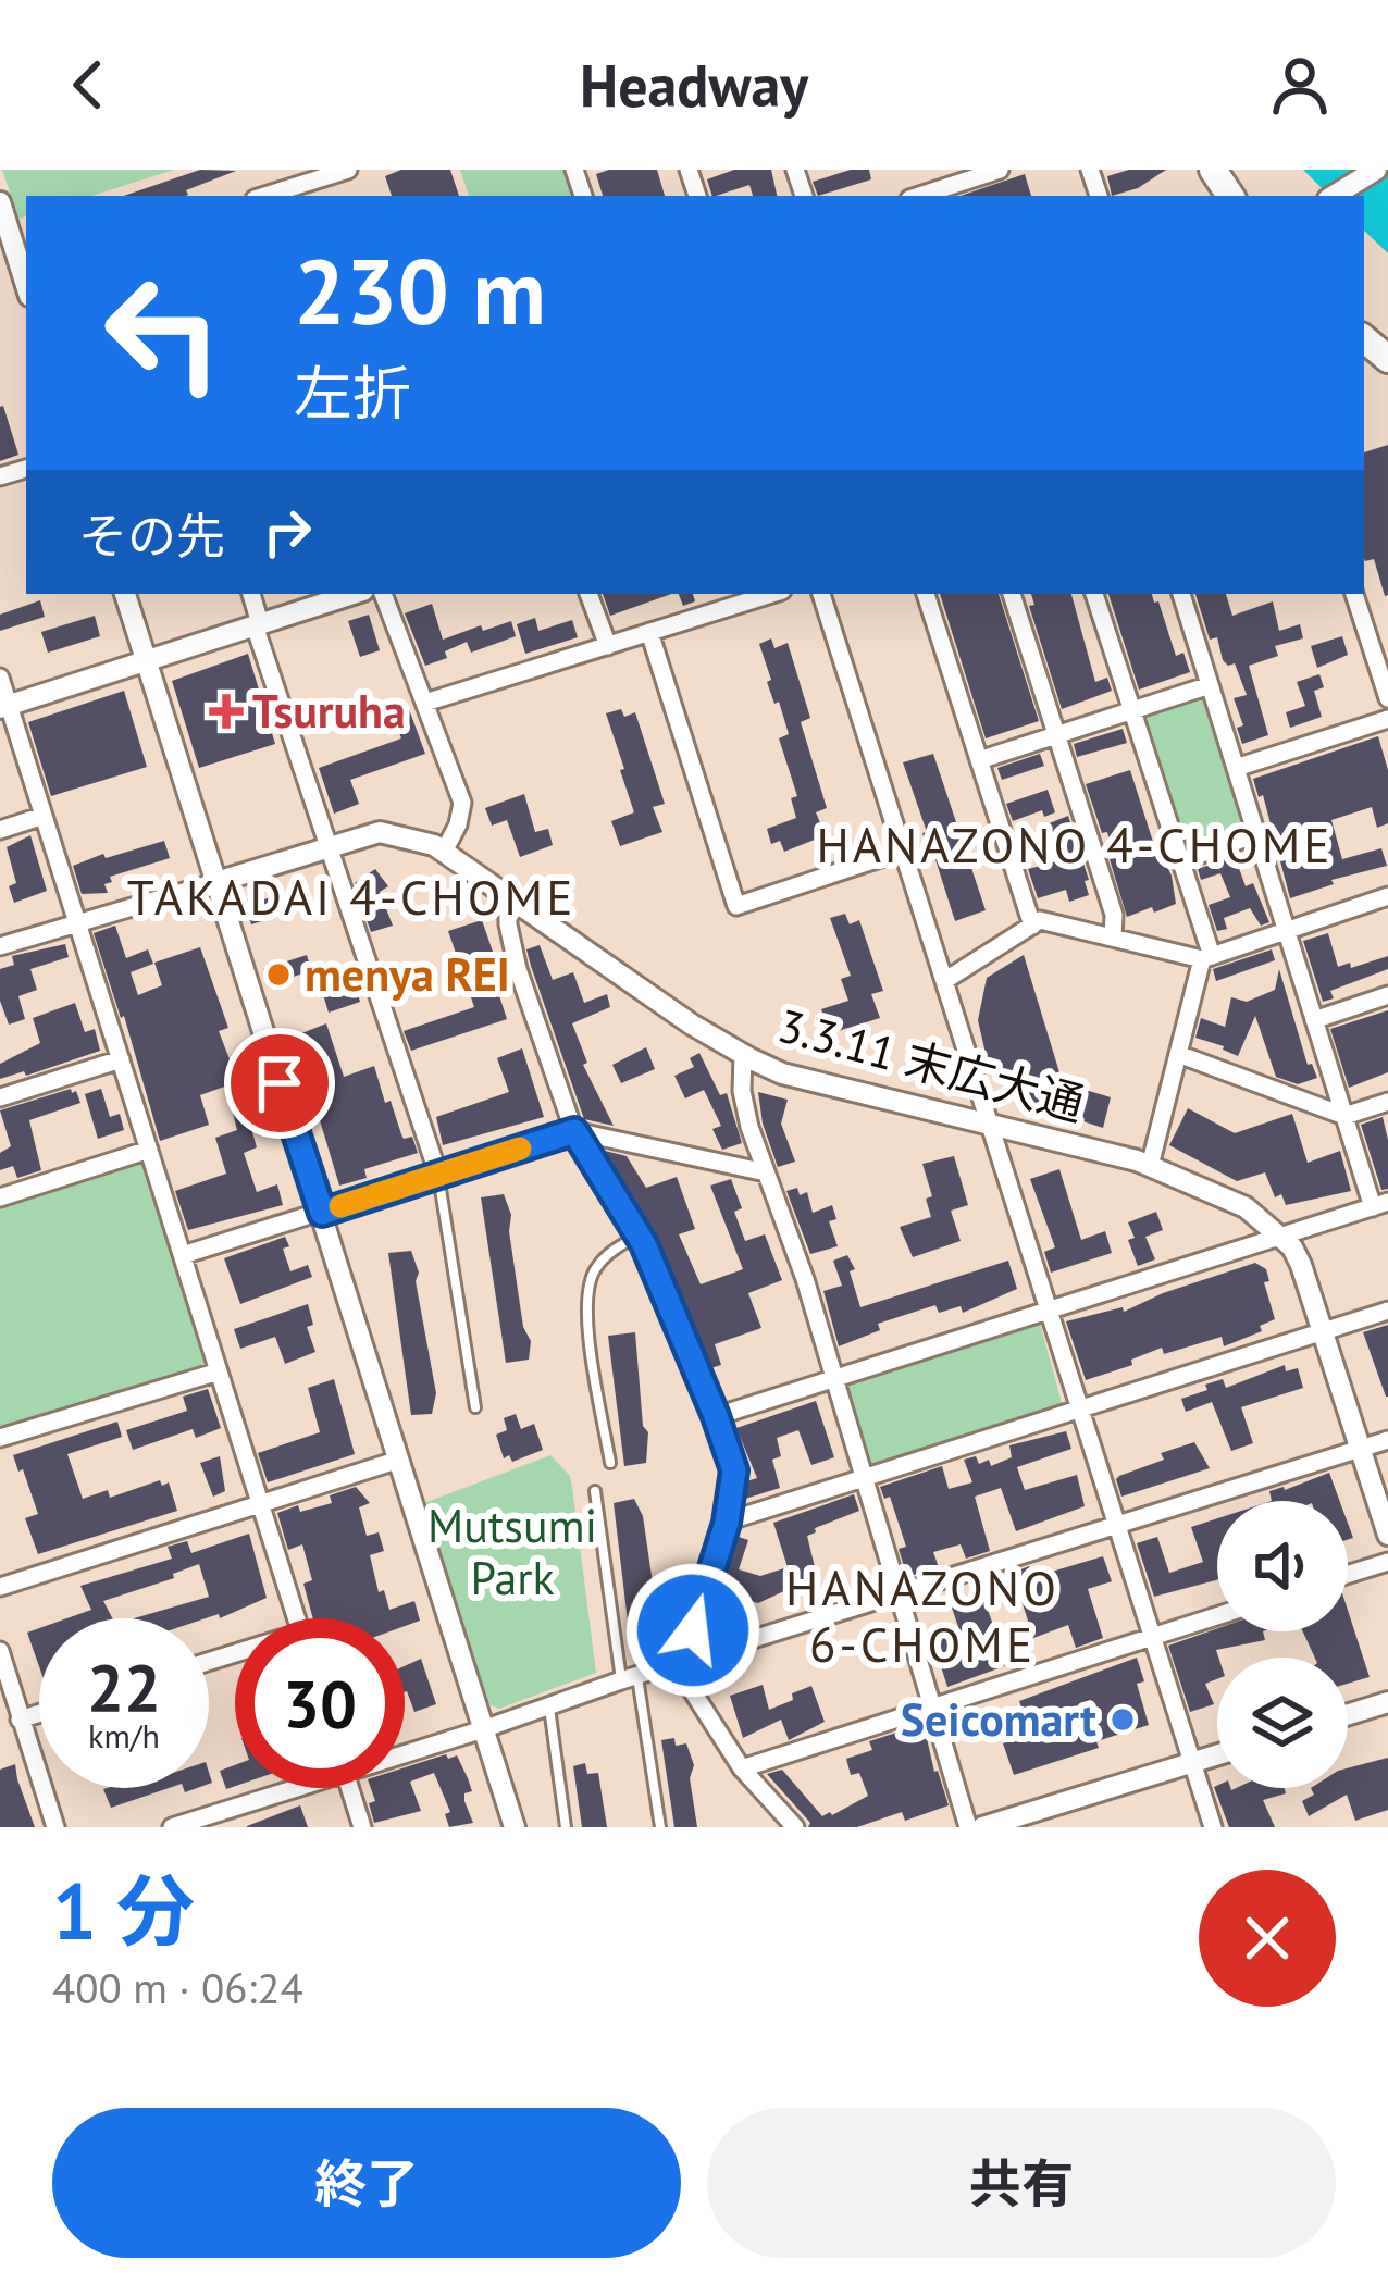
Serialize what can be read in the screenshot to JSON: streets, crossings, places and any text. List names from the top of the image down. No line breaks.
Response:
{"streets":{"street":["3.3.11 末広大通"]},"districts":["HANAZONO 4-CHOME","TAKADAI 4-CHOME","HANAZONO 6-CHOME"],"parks":["Mutsumi Park"],"places":{"health":["Tsuruha"],"other":["menya REI","Seicomart"]},"page":{"header":"Headway","turn":["230 m","左折"],"then":"その先","speed":"22 km/h","limit":"30","heading":["1 分","400 m · 06:24"],"buttons":["終了","共有"]}}
